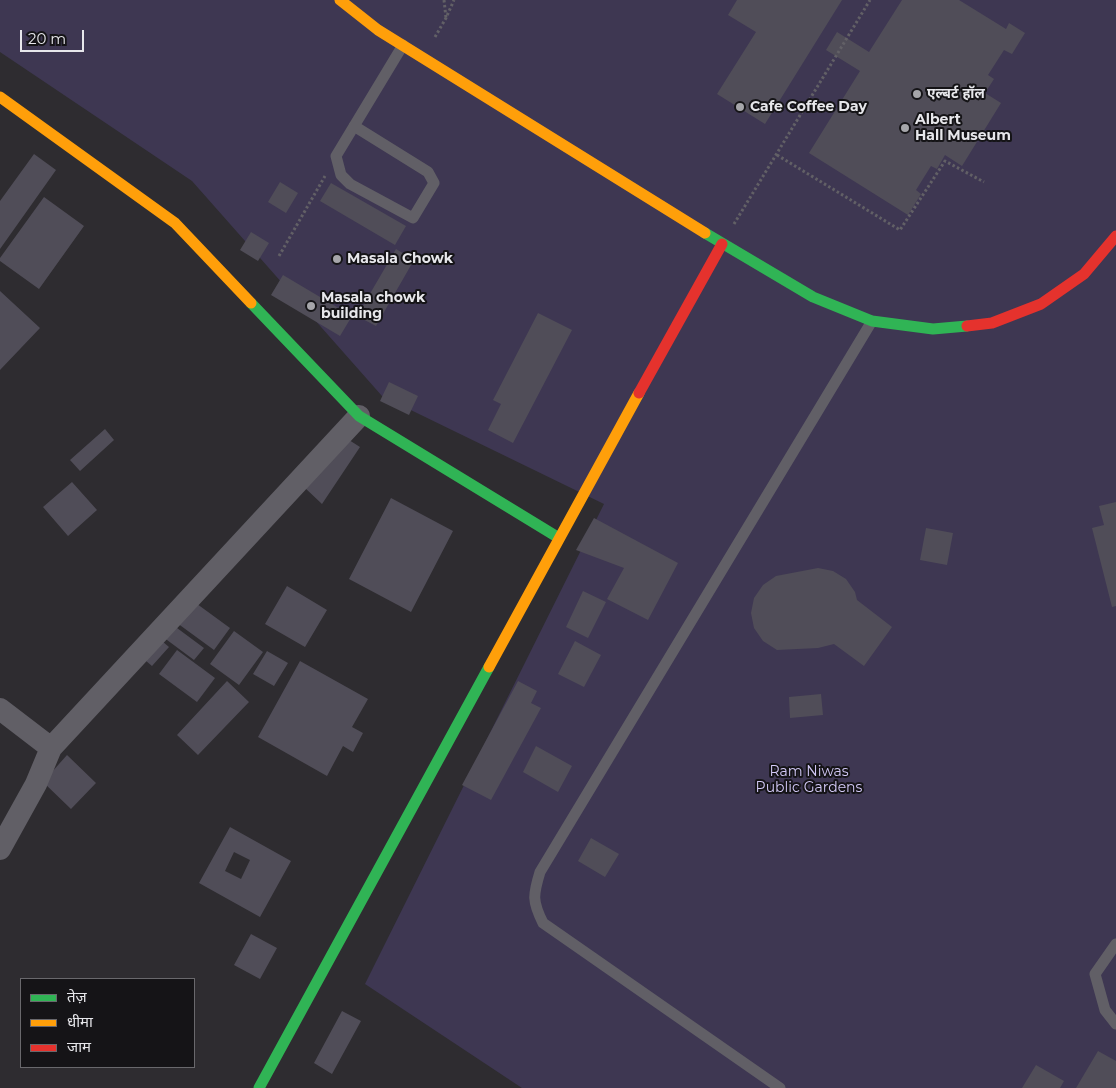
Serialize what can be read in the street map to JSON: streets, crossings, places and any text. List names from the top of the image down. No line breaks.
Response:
{"parks":["Ram Niwas Public Gardens"],"places":["एल्बर्ट हॉल","Cafe Coffee Day","Albert Hall Museum","Masala Chowk","Masala chowk building"],"legend":["तेज़","धीमा","जाम"],"scale_bar":"20 m"}
